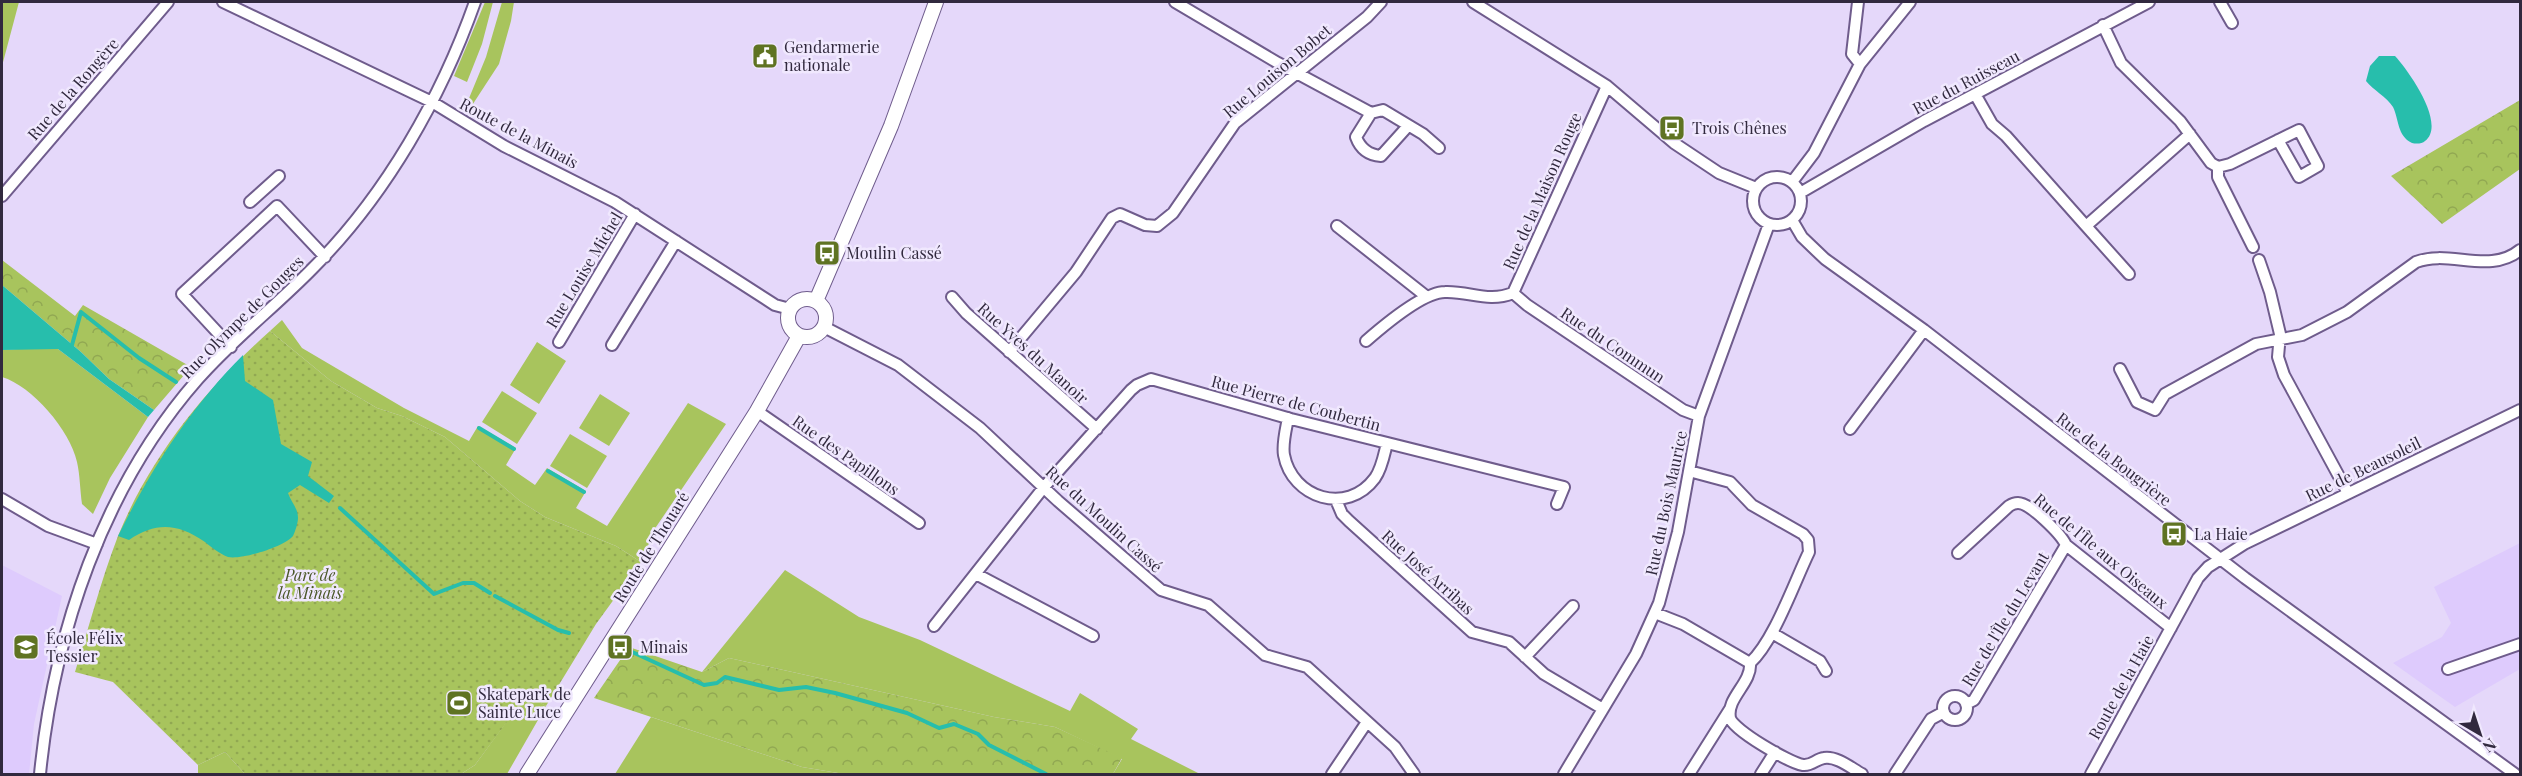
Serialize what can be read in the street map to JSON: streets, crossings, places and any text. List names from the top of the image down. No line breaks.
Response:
{"streets":{"street":["Rue Louison Bobet","Rue du Ruisseau","Rue de la Rongère","Route de la Minais","Rue de la Maison Rouge","Rue Louise Michel","Rue Olympe de Gouges","Rue du Commun","Rue Yves du Manoir","Rue Pierre de Coubertin","Rue des Papillons","Rue de la Bougrière","Rue de Beausoleil","Rue du Bois Maurice","Rue du Moulin Cassé","Route de Thouaré","Rue de l'Île aux Oiseaux","Rue José Arribas","Rue de l'Île du Levant","Route de la Haie"]},"crossings":[["Rue Louison Bobet","Rue Yves du Manoir"],["Rue du Ruisseau","Rue de la Bougrière"],["Rue du Ruisseau","Rue du Bois Maurice"],["Route de la Minais","Rue Louise Michel"],["Route de la Minais","Rue Olympe de Gouges"],["Route de la Minais","Rue du Moulin Cassé"],["Route de la Minais","Route de Thouaré"],["Rue de la Maison Rouge","Rue du Commun"],["Rue du Commun","Rue du Bois Maurice"],["Rue Yves du Manoir","Rue Pierre de Coubertin"],["Rue Pierre de Coubertin","Rue du Moulin Cassé"],["Rue des Papillons","Route de Thouaré"],["Rue de la Bougrière","Rue de Beausoleil"],["Rue de la Bougrière","Rue du Bois Maurice"],["Rue de la Bougrière","Route de la Haie"],["Rue de Beausoleil","Route de la Haie"],["Rue du Bois Maurice","Rue José Arribas"],["Rue du Moulin Cassé","Route de Thouaré"],["Rue de l'Île aux Oiseaux","Rue de l'Île du Levant"],["Rue de l'Île aux Oiseaux","Route de la Haie"]],"parks":["Parc de la Minais"],"places":{"public building":["Gendarmerie nationale"],"bus stop":["Trois Chênes","Moulin Cassé","La Haie","Minais"],"school or university":["École Félix Tessier"],"sports":["Skatepark de Sainte Luce"]},"north":"bottom right"}
